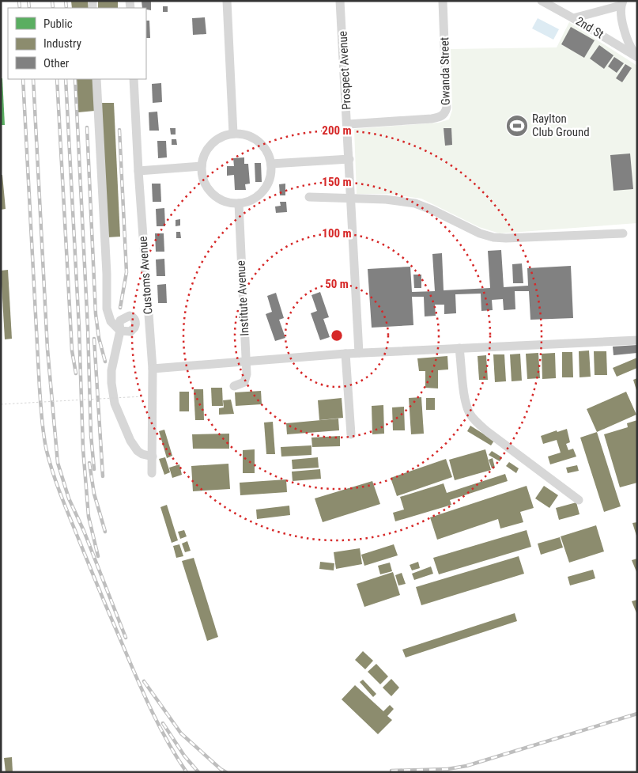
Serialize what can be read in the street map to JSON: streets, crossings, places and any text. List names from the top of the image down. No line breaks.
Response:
{"streets":{"street":["2nd St","Prospect Avenue","Gwanda Street","Customs Avenue","Institute Avenue"]},"crossings":[["Prospect Avenue","Gwanda Street"]],"places":{"sports":["Raylton Club Ground"]},"legend":["Public","Industry","Other"],"rings":["200 m","150 m","100 m","50 m"]}
